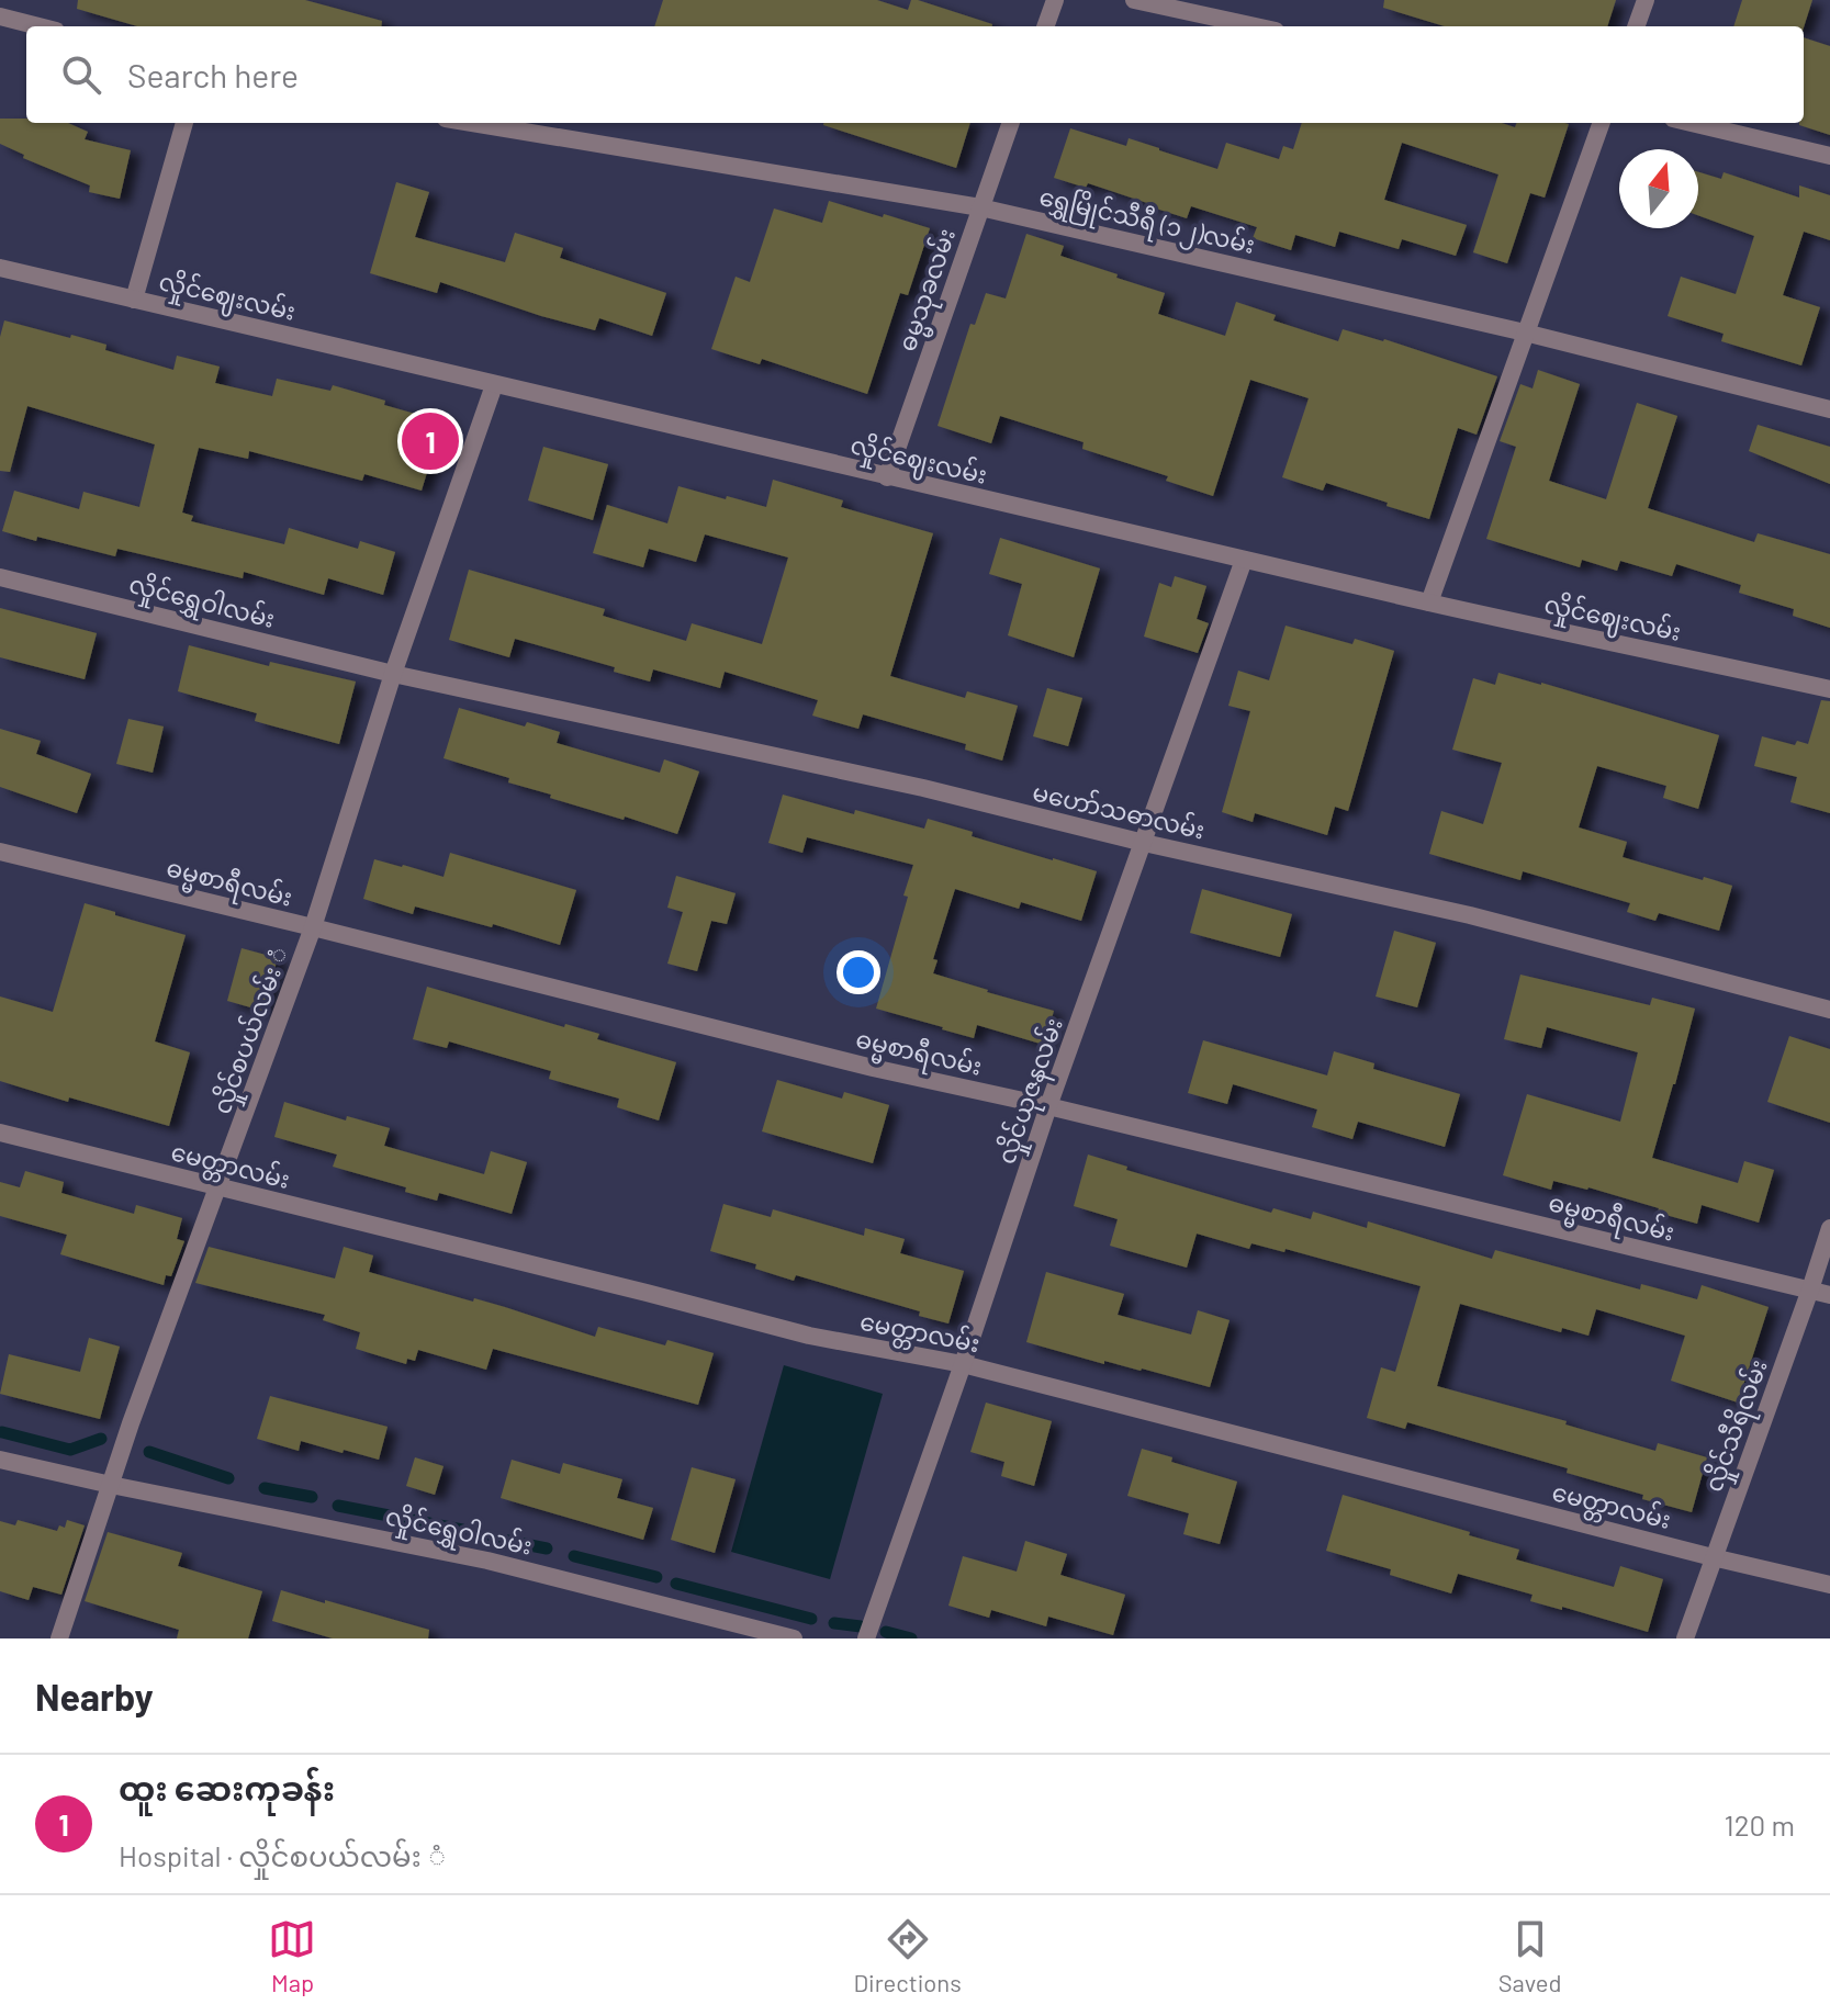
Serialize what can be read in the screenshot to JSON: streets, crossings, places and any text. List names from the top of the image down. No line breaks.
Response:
{"streets":{"street":["ရွှေမြိုင်သီရီ (၁၂)လမ်း","ဓမ္မသုခလမ်း","လှိုင်ဈေးလမ်း","လှိုင်ရွှေဝါလမ်း","မဟော်သဓာလမ်း","ဓမ္မစာရီလမ်း","လှိုင်စပယ်လမ်း ံ","လှိုင်ယုဇနလမ်း","မေတ္တာလမ်း","လှိုင်သီရိလမ်း"]},"crossings":[["ရွှေမြိုင်သီရီ (၁၂)လမ်း","ဓမ္မသုခလမ်း"],["ဓမ္မသုခလမ်း","လှိုင်ဈေးလမ်း"],["လှိုင်ဈေးလမ်း","လှိုင်စပယ်လမ်း ံ"],["လှိုင်ဈေးလမ်း","လှိုင်ယုဇနလမ်း"],["လှိုင်ရွှေဝါလမ်း","မဟော်သဓာလမ်း"],["လှိုင်ရွှေဝါလမ်း","လှိုင်စပယ်လမ်း ံ"],["မဟော်သဓာလမ်း","လှိုင်စပယ်လမ်း ံ"],["မဟော်သဓာလမ်း","လှိုင်ယုဇနလမ်း"],["ဓမ္မစာရီလမ်း","လှိုင်စပယ်လမ်း ံ"],["ဓမ္မစာရီလမ်း","လှိုင်ယုဇနလမ်း"],["ဓမ္မစာရီလမ်း","လှိုင်သီရိလမ်း"],["လှိုင်စပယ်လမ်း ံ","မေတ္တာလမ်း"],["လှိုင်ယုဇနလမ်း","မေတ္တာလမ်း"],["မေတ္တာလမ်း","လှိုင်သီရိလမ်း"]],"north":"top","page":{"search":"Search here","pins":"1","heading":"Nearby","list":[{"mark":"1","name":"ထူး ဆေးကုခန်း","note":"Hospital · လှိုင်စပယ်လမ်း ံ","value":"120 m"}],"nav":["Map","Directions","Saved"]}}
